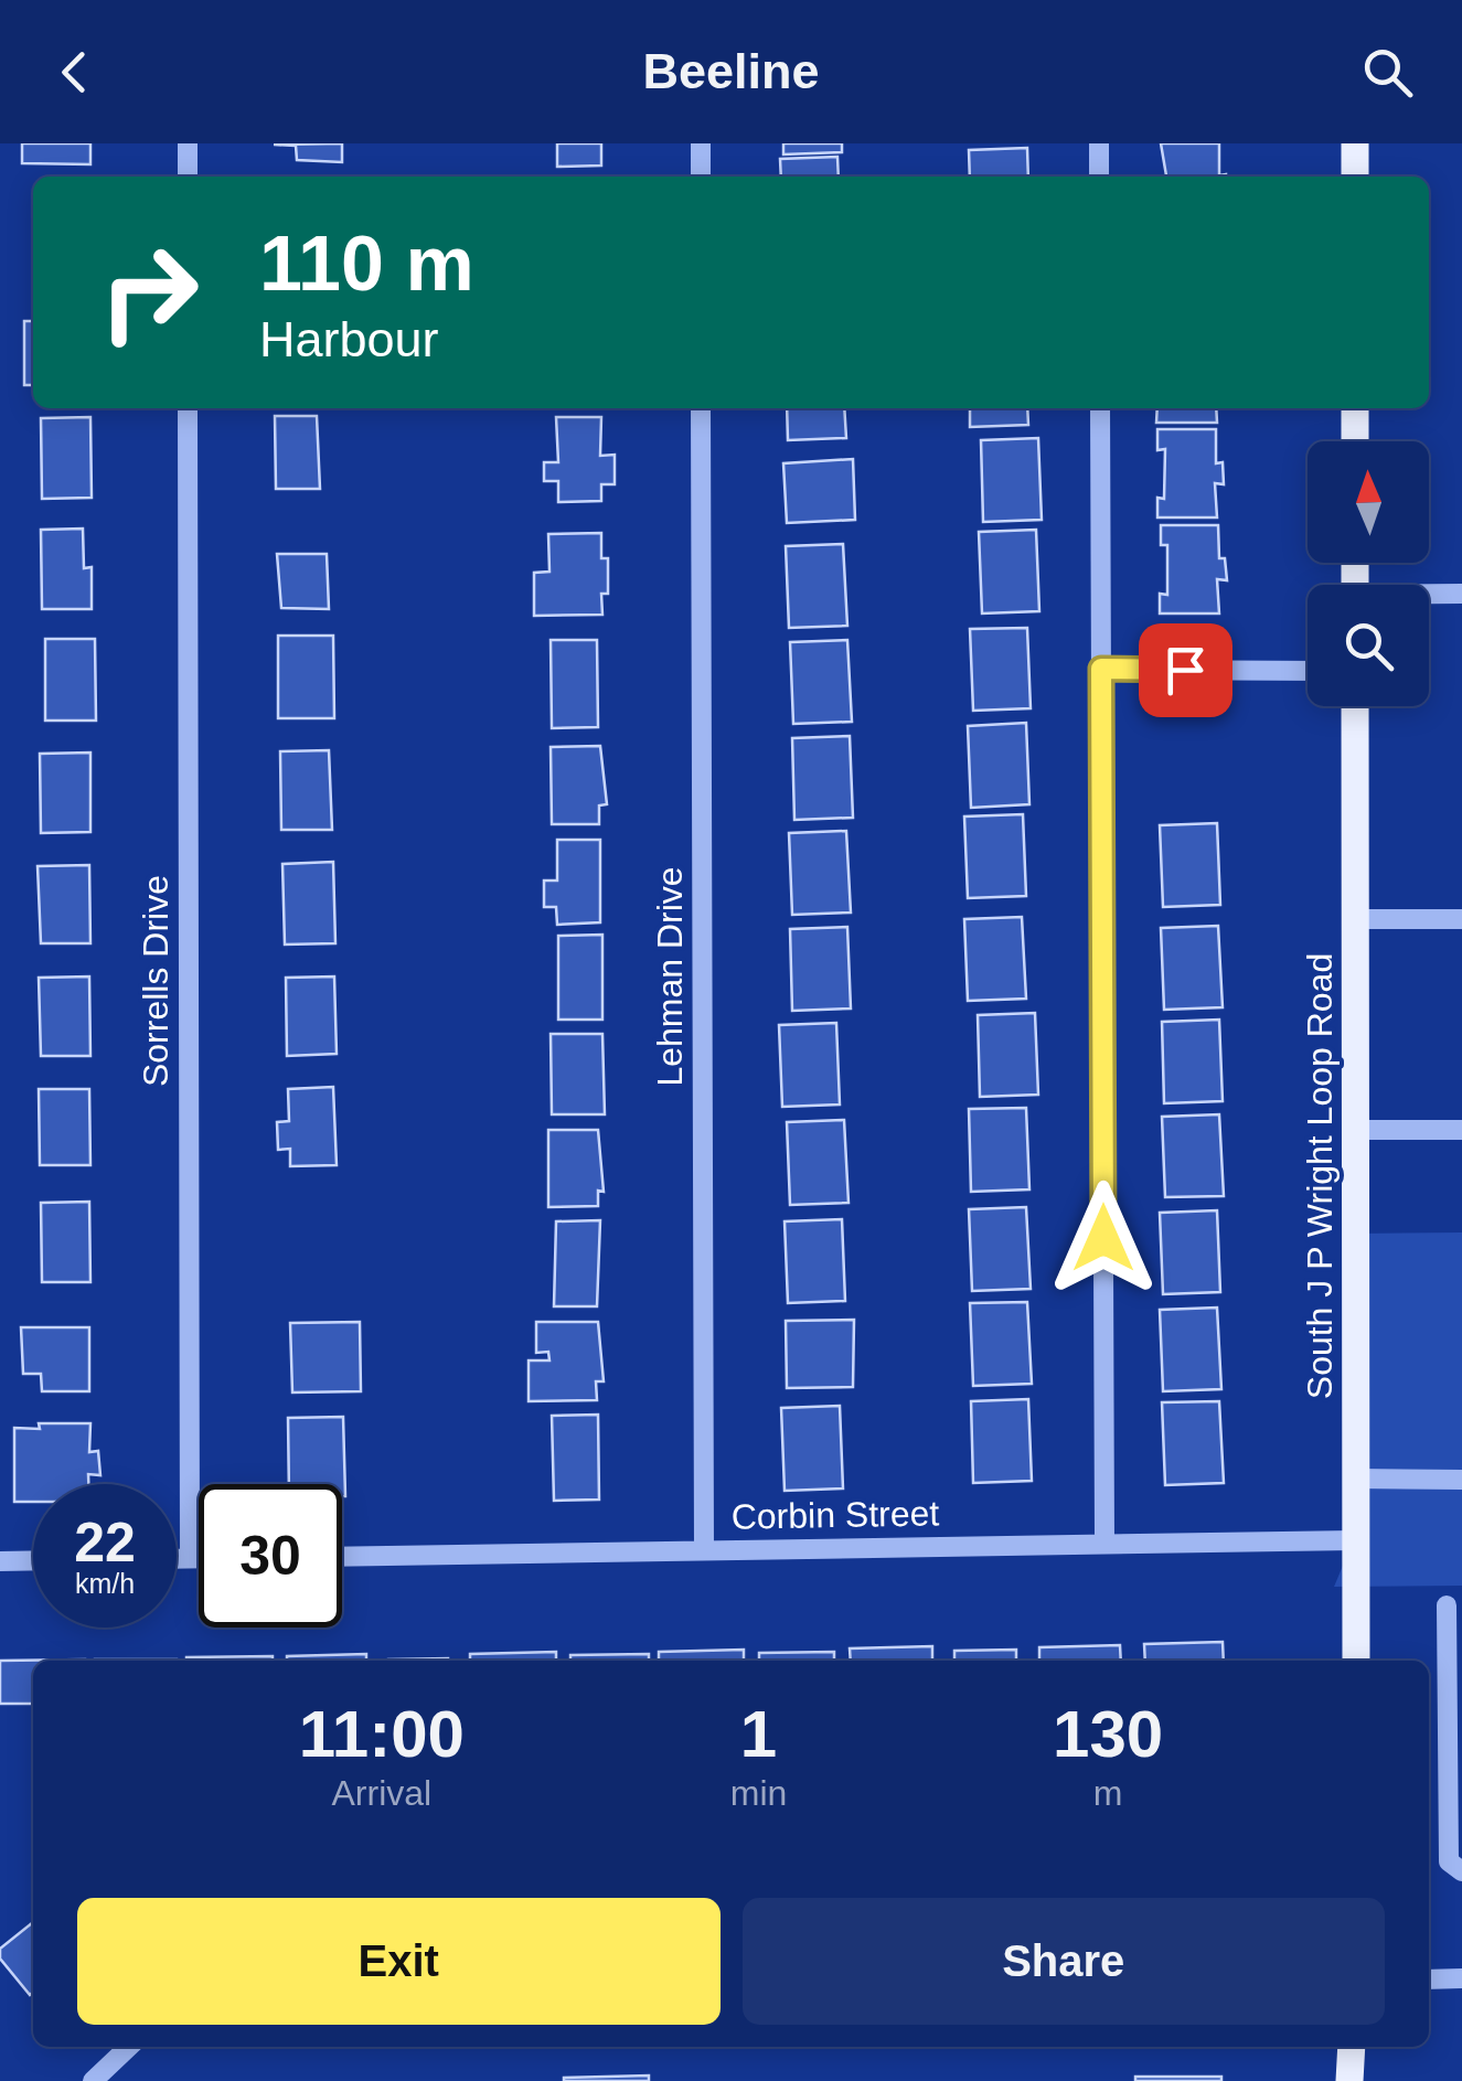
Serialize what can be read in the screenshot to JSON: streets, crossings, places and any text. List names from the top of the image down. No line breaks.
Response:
{"streets":{"main road":["South J P Wright Loop Road"],"street":["Lehman Drive","Sorrells Drive","Corbin Street"]},"crossings":[["Lehman Drive","Corbin Street"],["South J P Wright Loop Road","Corbin Street"]],"north":"top","page":{"header":"Beeline","turn":["110 m","Harbour"],"speed":"22 km/h","limit":"30","eta":["11:00","Arrival","1","min","130","m"],"buttons":["Exit","Share"]}}
